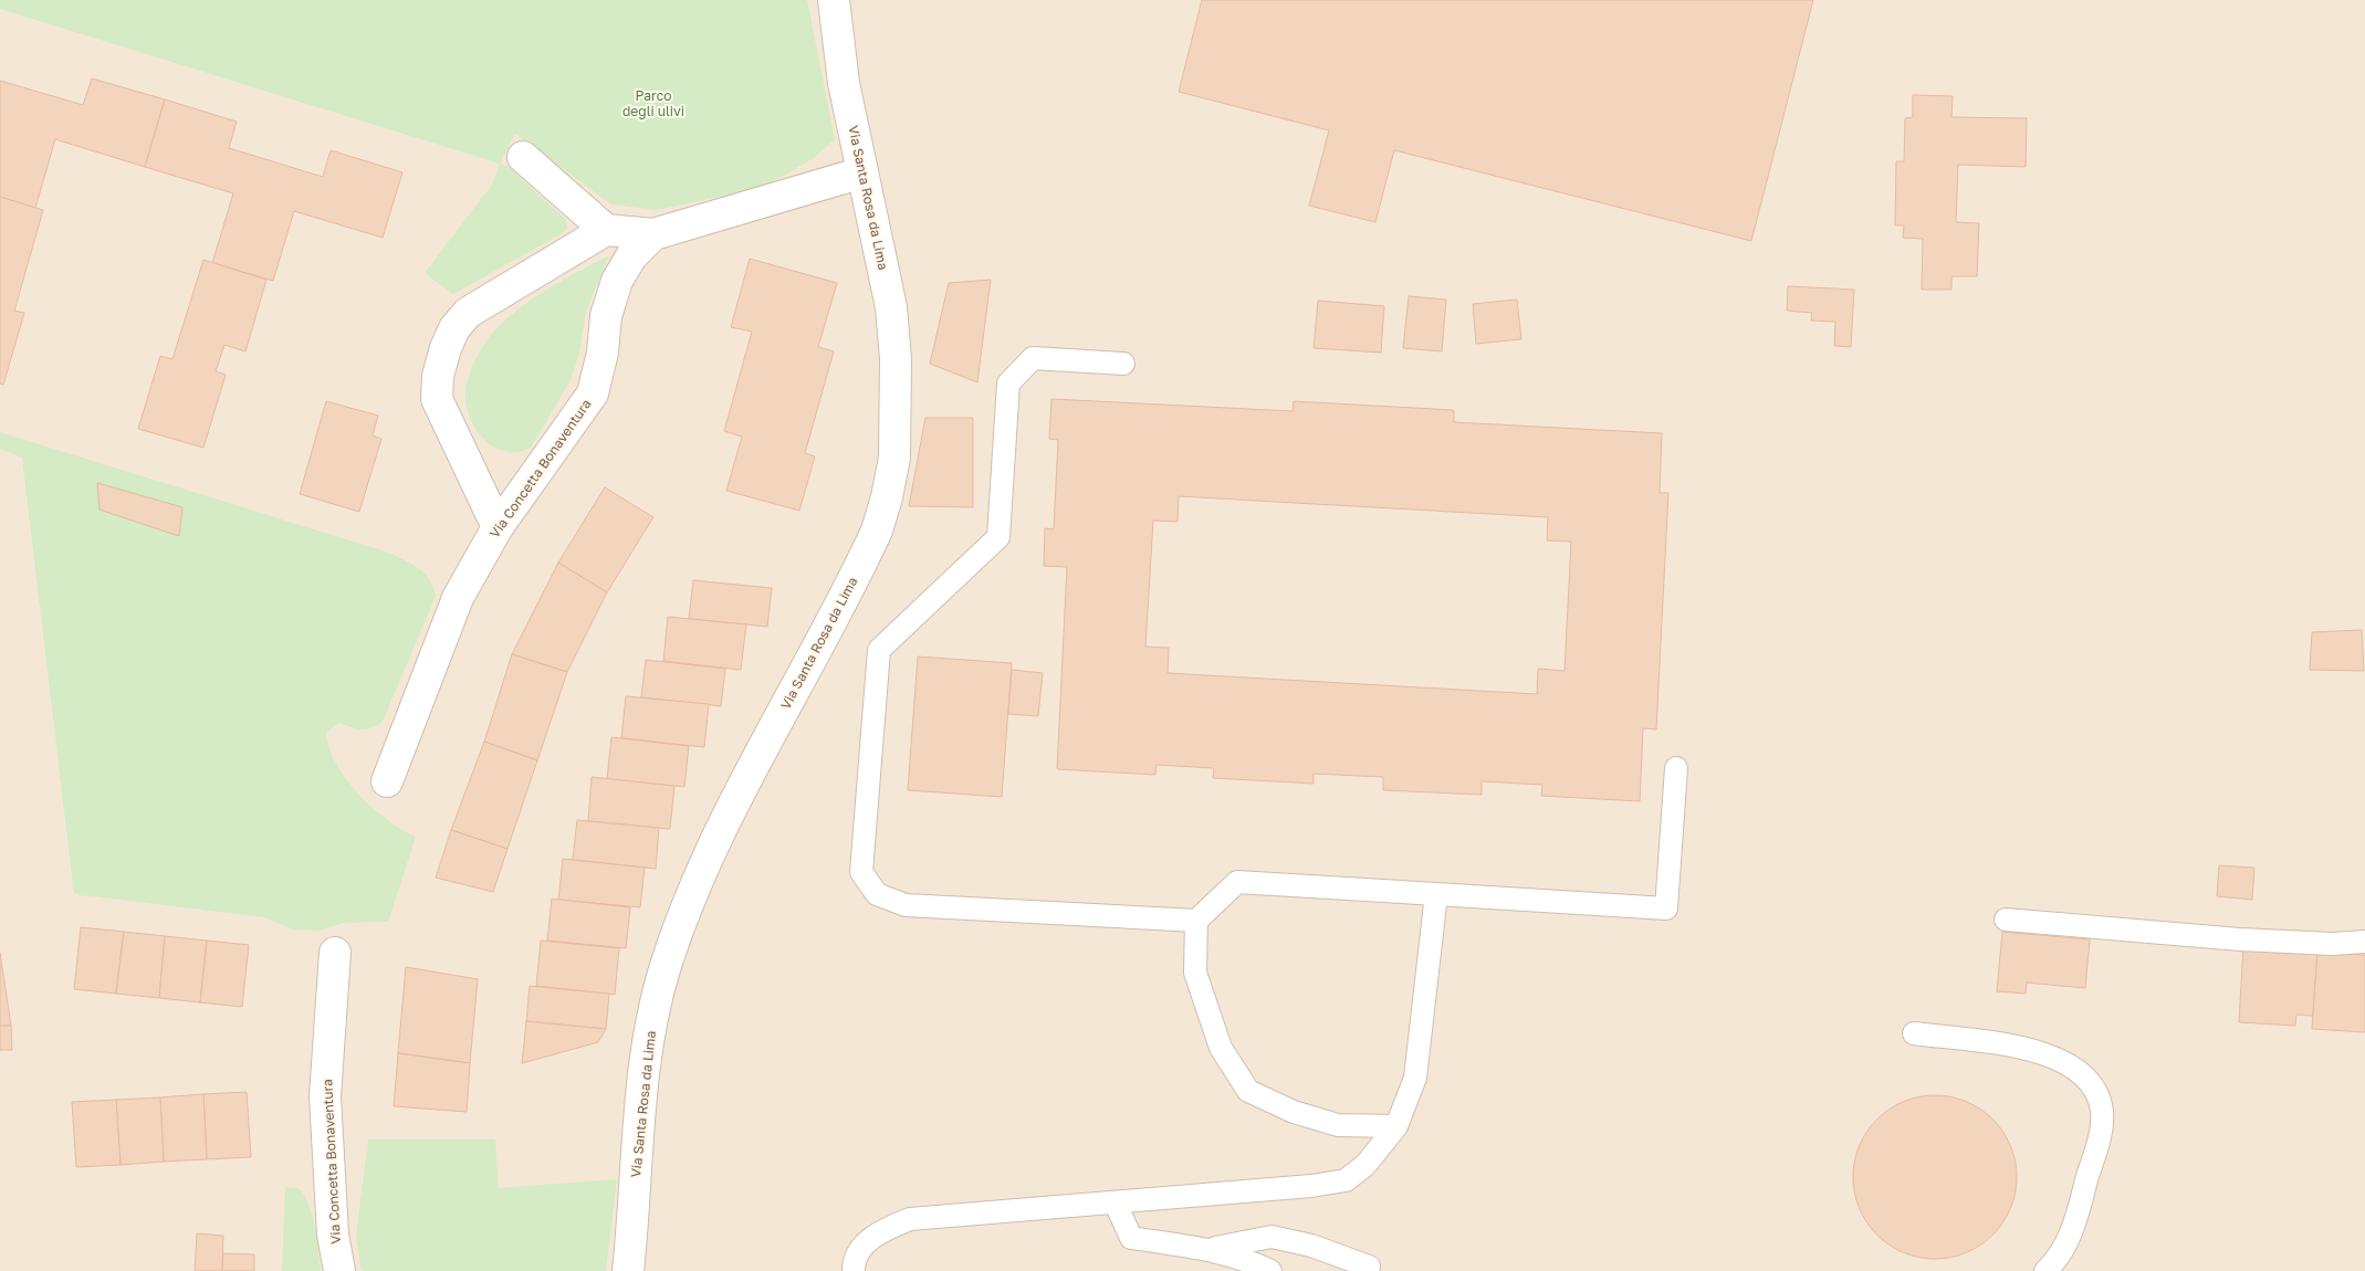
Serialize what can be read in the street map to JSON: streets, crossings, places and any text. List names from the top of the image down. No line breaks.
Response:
{"streets":{"street":["Via Santa Rosa da Lima","Via Concetta Bonaventura"]},"crossings":[["Via Santa Rosa da Lima","Via Concetta Bonaventura"]],"parks":["Parco degli ulivi"]}
